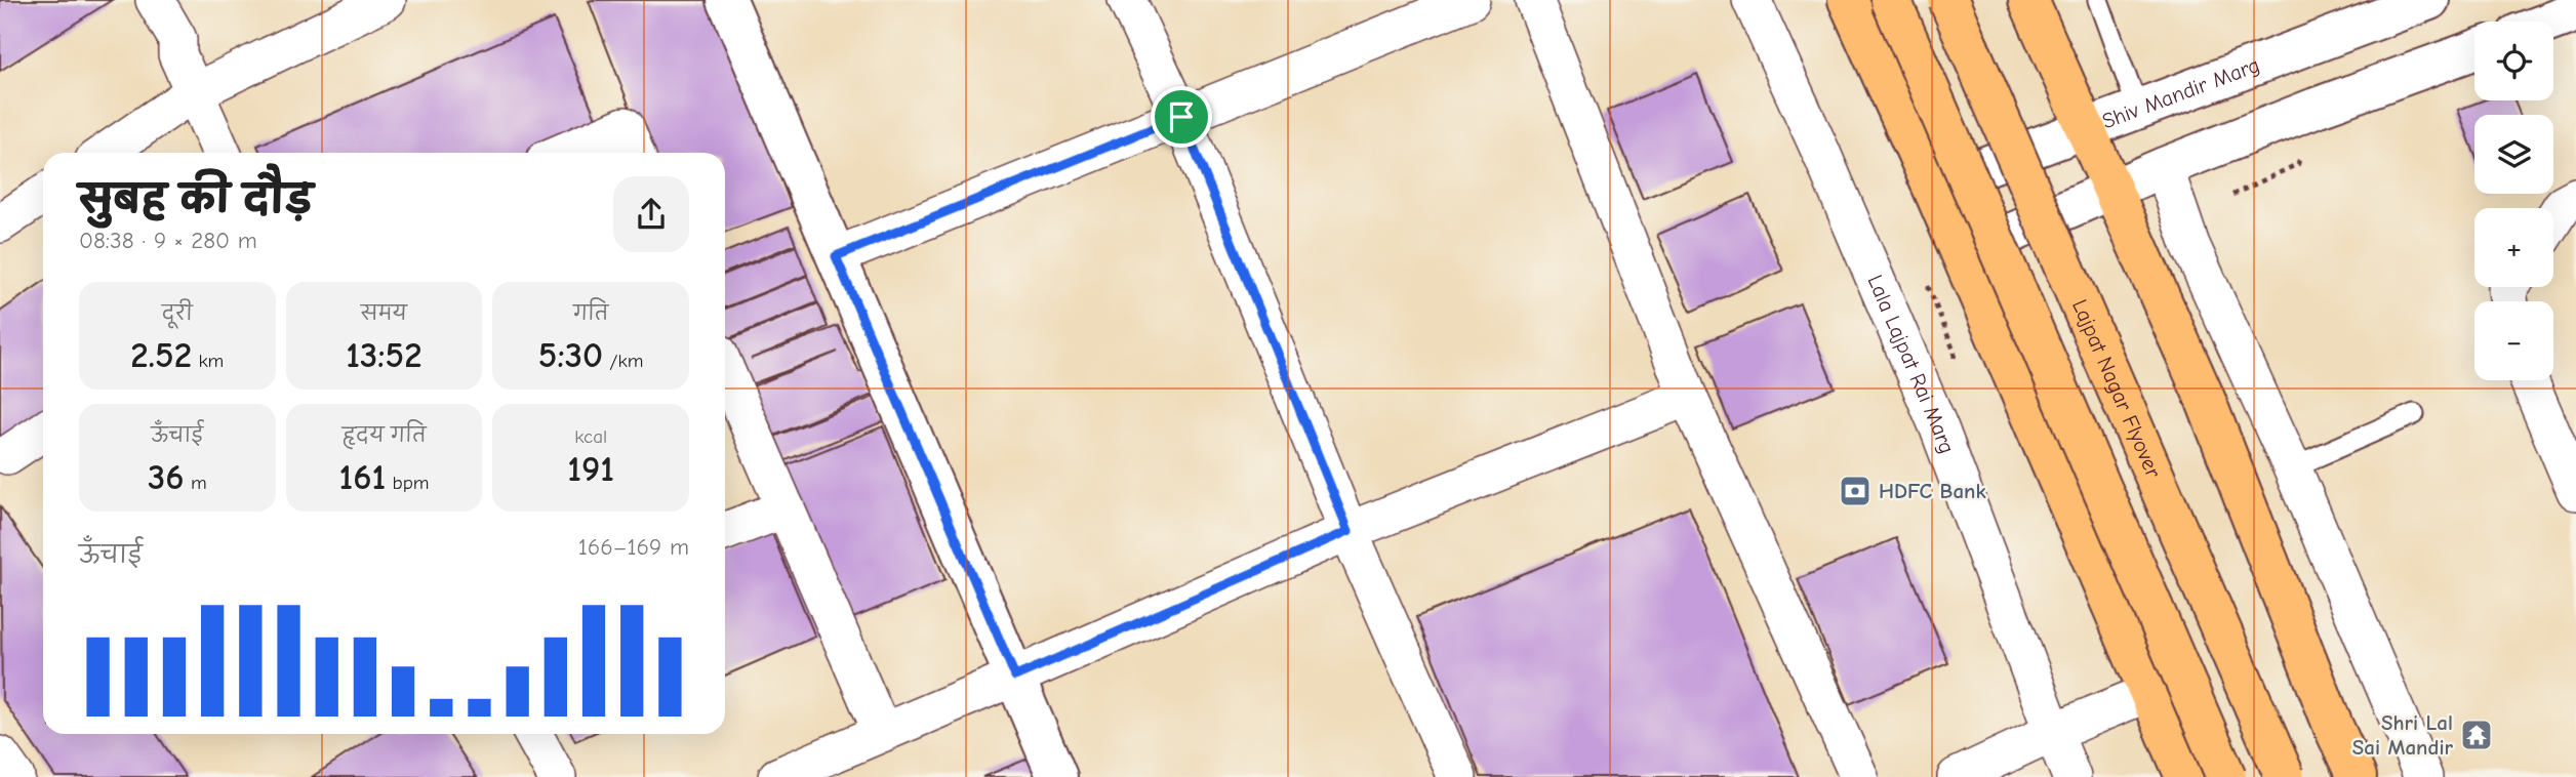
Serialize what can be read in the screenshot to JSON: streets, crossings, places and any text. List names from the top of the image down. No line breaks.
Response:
{"streets":{"main road":["Lajpat Nagar Flyover"],"street":["Shiv Mandir Marg","Lala Lajpat Rai Marg"]},"places":{"bank":["HDFC Bank"],"temple":["Shri Lal Sai Mandir"]},"page":{"map_buttons":["+","−"],"heading":["सुबह की दौड़","08:38 · 9 × 280 m"],"stats":[["दूरी","2.52 km"],["समय","13:52"],["गति","5:30 /km"],["ऊँचाई","36 m"],["हृदय गति","161 bpm"],["kcal","191"]],"chart":["ऊँचाई","166–169 m"]}}
